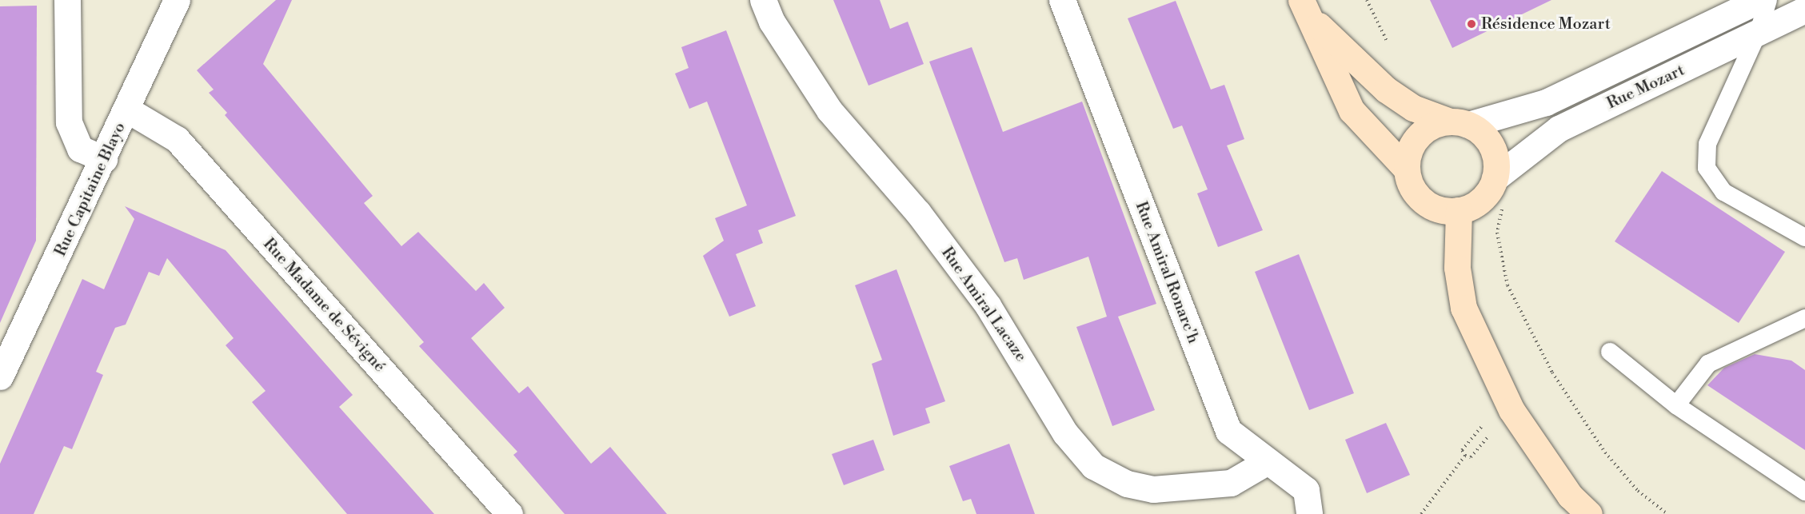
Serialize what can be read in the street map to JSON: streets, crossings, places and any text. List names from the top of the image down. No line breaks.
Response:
{"streets":{"street":["Rue Mozart","Rue Capitaine Blayo","Rue Amiral Ronarc'h","Rue Amiral Lacaze","Rue Madame de Sévigné"]},"crossings":[["Rue Capitaine Blayo","Rue Madame de Sévigné"],["Rue Amiral Ronarc'h","Rue Amiral Lacaze"]],"places":["Résidence Mozart"]}
